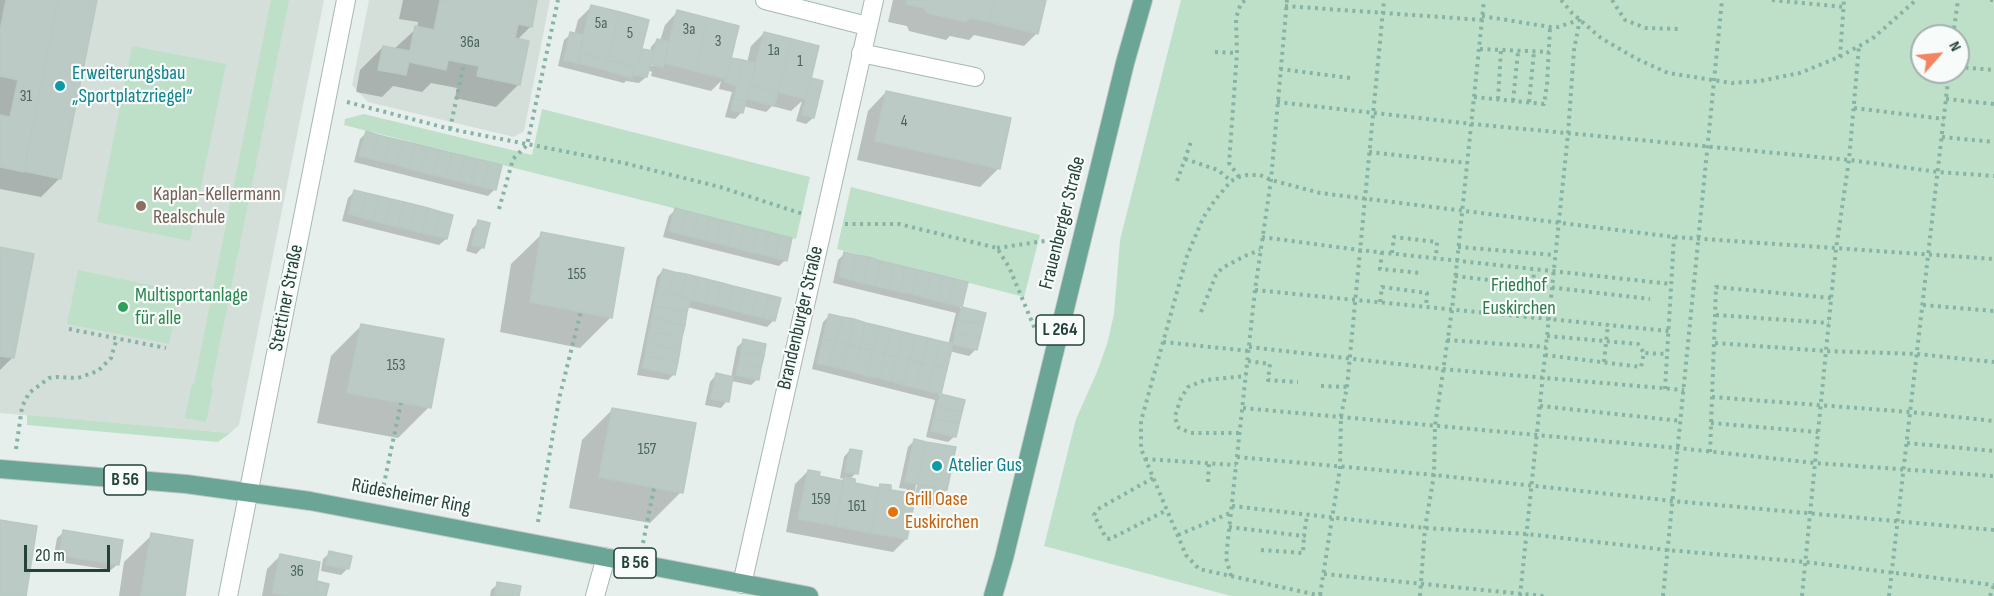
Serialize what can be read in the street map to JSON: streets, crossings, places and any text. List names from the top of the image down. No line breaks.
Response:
{"streets":{"main road":["Frauenberger Straße","L 264","B 56","Rüdesheimer Ring"],"street":["Stettiner Straße","Brandenburger Straße"]},"crossings":[["Stettiner Straße","Rüdesheimer Ring"],["Brandenburger Straße","Rüdesheimer Ring"]],"parks":["Friedhof Euskirchen"],"places":["Erweiterungsbau „Sportplatzriegel“","Kaplan-Kellermann Realschule","Multisportanlage für alle","Atelier Gus","Grill Oase Euskirchen"],"house_numbers":["5a","3a","5","3","36a","1a","1","31","4","155","153","157","159","161","36"],"scale_bar":"20 m","north":"top right"}
